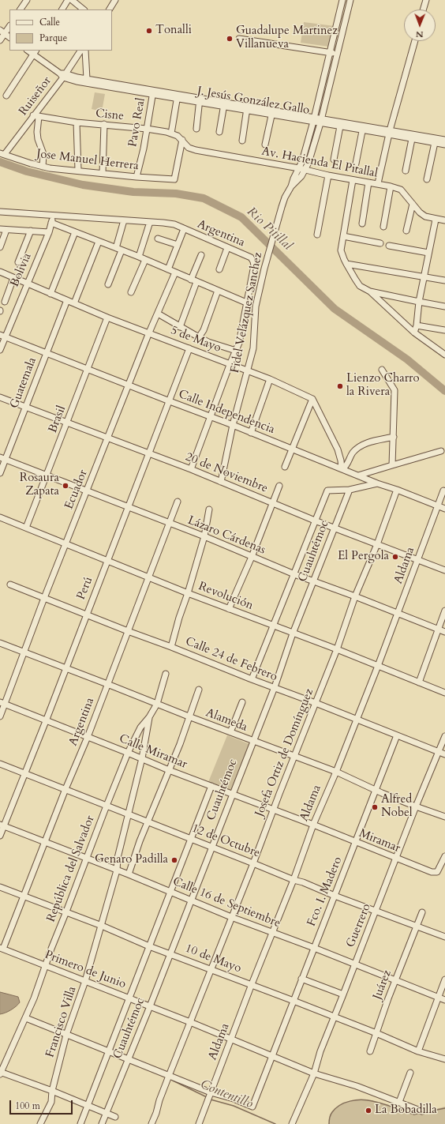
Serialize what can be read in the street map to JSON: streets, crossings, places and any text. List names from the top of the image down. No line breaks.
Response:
{"streets":{"street":["Ruiseñor","J. Jesús González Gallo","Cisne","Pavo Real","Jose Manuel Herrera","Av. Hacienda El Pitallal","Argentina","Bolivia","Fidel Velázquez Sanchez","5 de Mayo","Guatemala","Calle Independencia","Brasil","20 de Noviembre","Ecuador","Lázaro Cárdenas","Cuauhtémoc","Aldama","Perú","Revolución","Calle 24 de Febrero","Alameda","Calle Miramar","Josefa Ortiz de Domínguez","12 de Octubre","Miramar","República del Salvador","Fco. I. Madero","Calle 16 de Septiembre","Guerrero","10 de Mayo","Primero de Junio","Juárez","Francisco Villa"]},"crossings":[["Ruiseñor","J. Jesús González Gallo"],["Ruiseñor","Cisne"],["Ruiseñor","Jose Manuel Herrera"],["J. Jesús González Gallo","Pavo Real"],["Cisne","Pavo Real"],["Cisne","Jose Manuel Herrera"],["Cisne","Av. Hacienda El Pitallal"],["Pavo Real","Jose Manuel Herrera"],["Jose Manuel Herrera","Av. Hacienda El Pitallal"],["Argentina","Bolivia"],["Argentina","5 de Mayo"],["Argentina","Calle Independencia"],["Argentina","20 de Noviembre"],["Argentina","Lázaro Cárdenas"],["Argentina","Revolución"],["Argentina","Calle 24 de Febrero"],["Argentina","Alameda"],["Argentina","Calle Miramar"],["Argentina","12 de Octubre"],["Argentina","Calle 16 de Septiembre"],["Argentina","10 de Mayo"],["Argentina","Primero de Junio"],["Bolivia","5 de Mayo"],["Bolivia","Calle Independencia"],["Fidel Velázquez Sanchez","5 de Mayo"],["Fidel Velázquez Sanchez","Calle Independencia"],["Fidel Velázquez Sanchez","20 de Noviembre"],["5 de Mayo","Guatemala"],["5 de Mayo","Brasil"],["5 de Mayo","Ecuador"],["5 de Mayo","Perú"],["Guatemala","Calle Independencia"],["Guatemala","20 de Noviembre"],["Guatemala","Lázaro Cárdenas"],["Calle Independencia","Brasil"],["Calle Independencia","Ecuador"],["Calle Independencia","Aldama"],["Calle Independencia","Perú"],["Calle Independencia","Josefa Ortiz de Domínguez"],["Brasil","20 de Noviembre"],["Brasil","Lázaro Cárdenas"],["Brasil","Revolución"],["20 de Noviembre","Ecuador"],["20 de Noviembre","Cuauhtémoc"],["20 de Noviembre","Aldama"],["20 de Noviembre","Perú"],["20 de Noviembre","Josefa Ortiz de Domínguez"],["Ecuador","Lázaro Cárdenas"],["Ecuador","Revolución"],["Ecuador","Calle 24 de Febrero"],["Ecuador","Alameda"],["Ecuador","Calle Miramar"],["Lázaro Cárdenas","Cuauhtémoc"],["Lázaro Cárdenas","Aldama"],["Lázaro Cárdenas","Perú"],["Lázaro Cárdenas","Josefa Ortiz de Domínguez"],["Cuauhtémoc","Revolución"],["Cuauhtémoc","Calle 24 de Febrero"],["Cuauhtémoc","Alameda"],["Cuauhtémoc","Calle Miramar"],["Cuauhtémoc","12 de Octubre"],["Cuauhtémoc","Calle 16 de Septiembre"],["Cuauhtémoc","10 de Mayo"],["Cuauhtémoc","Primero de Junio"],["Aldama","Revolución"],["Aldama","Calle 24 de Febrero"],["Aldama","Alameda"],["Aldama","12 de Octubre"],["Aldama","Miramar"],["Aldama","Fco. I. Madero"],["Aldama","Calle 16 de Septiembre"],["Aldama","10 de Mayo"],["Aldama","Primero de Junio"],["Perú","Revolución"],["Perú","Calle 24 de Febrero"],["Perú","Alameda"],["Perú","Calle Miramar"],["Perú","12 de Octubre"],["Perú","Calle 16 de Septiembre"],["Revolución","Josefa Ortiz de Domínguez"],["Calle 24 de Febrero","Josefa Ortiz de Domínguez"],["Calle 24 de Febrero","Fco. I. Madero"],["Calle 24 de Febrero","Guerrero"],["Alameda","Josefa Ortiz de Domínguez"],["Alameda","República del Salvador"],["Alameda","Fco. I. Madero"],["Alameda","Guerrero"],["Calle Miramar","Josefa Ortiz de Domínguez"],["Calle Miramar","Miramar"],["Calle Miramar","República del Salvador"],["Calle Miramar","Francisco Villa"],["Josefa Ortiz de Domínguez","12 de Octubre"],["Josefa Ortiz de Domínguez","Calle 16 de Septiembre"],["Josefa Ortiz de Domínguez","10 de Mayo"],["Josefa Ortiz de Domínguez","Primero de Junio"],["12 de Octubre","República del Salvador"],["12 de Octubre","Fco. I. Madero"],["12 de Octubre","Guerrero"],["12 de Octubre","Juárez"],["12 de Octubre","Francisco Villa"],["Miramar","Fco. I. Madero"],["Miramar","Guerrero"],["República del Salvador","Calle 16 de Septiembre"],["República del Salvador","10 de Mayo"],["República del Salvador","Primero de Junio"],["República del Salvador","Francisco Villa"],["Fco. I. Madero","Calle 16 de Septiembre"],["Fco. I. Madero","10 de Mayo"],["Fco. I. Madero","Primero de Junio"],["Calle 16 de Septiembre","Guerrero"],["Calle 16 de Septiembre","Juárez"],["Calle 16 de Septiembre","Francisco Villa"],["Guerrero","10 de Mayo"],["Guerrero","Primero de Junio"],["10 de Mayo","Juárez"],["10 de Mayo","Francisco Villa"],["Primero de Junio","Francisco Villa"]],"water":["Rio Pitillal","Contentillo"],"places":["Tonalli","Guadalupe Martinez Villanueva","Lienzo Charro la Rivera","Rosaura Zapata","El Pergola","Alfred Nobel","Genaro Padilla","La Bobadilla"],"legend":["Calle","Parque"],"scale_bar":"100 m","north":"bottom"}
